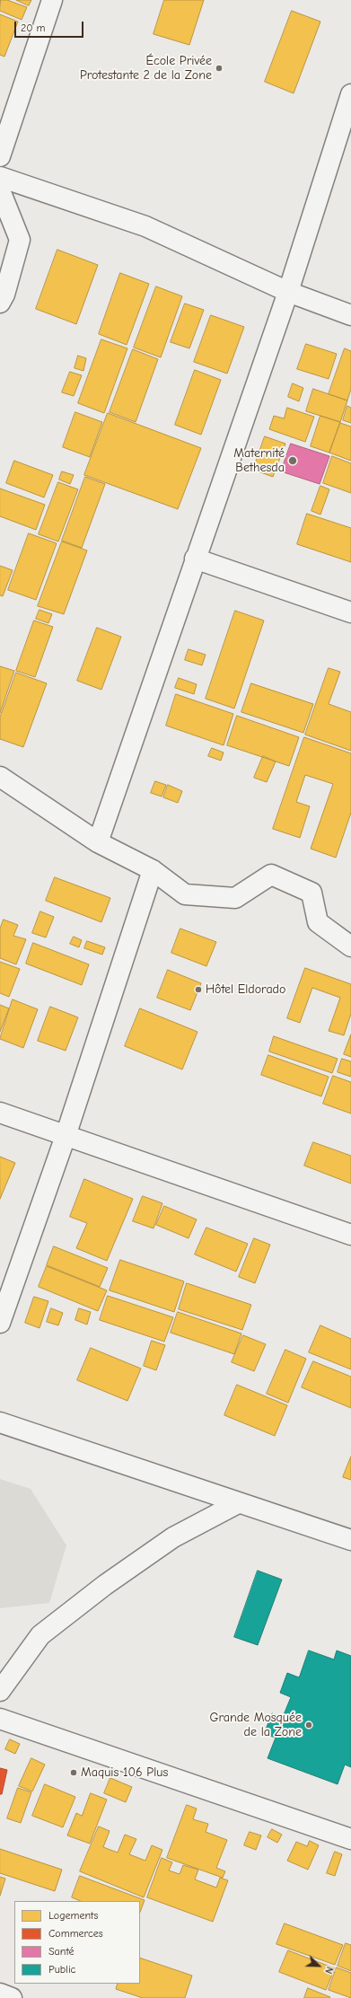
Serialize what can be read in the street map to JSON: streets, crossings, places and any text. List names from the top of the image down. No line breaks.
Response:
{"places":["École Privée Protestante 2 de la Zone","Maternité Bethesda","Hôtel Eldorado","Grande Mosquée de la Zone","Maquis 106 Plus"],"legend":["Logements","Commerces","Santé","Public"],"scale_bar":"20 m","north":"bottom right"}
